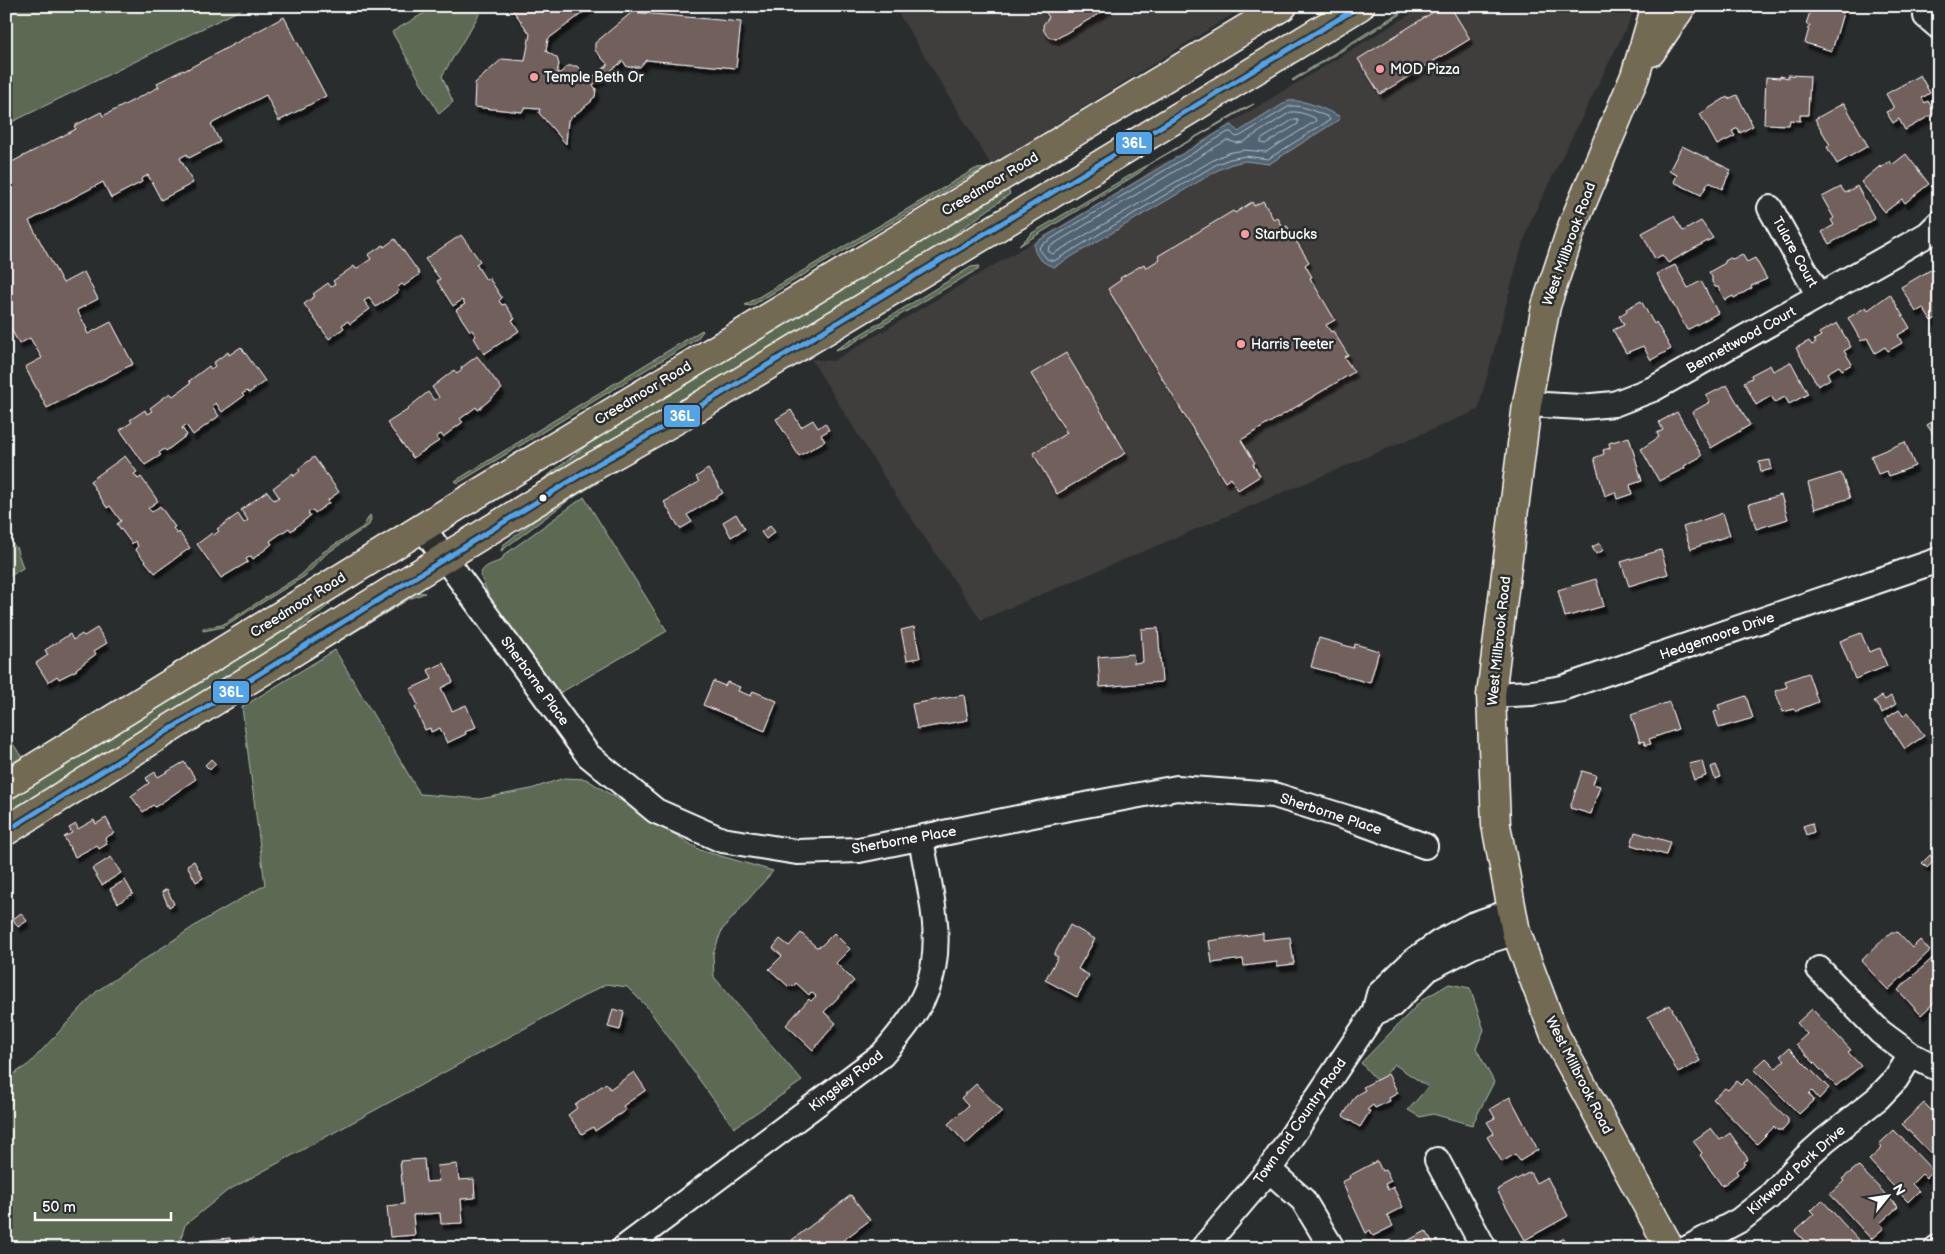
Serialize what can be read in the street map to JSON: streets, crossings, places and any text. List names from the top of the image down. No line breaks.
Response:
{"streets":{"main road":["Creedmoor Road","West Millbrook Road"],"street":["Tulare Court","Bennettwood Court","Hedgemoore Drive","Sherborne Place","Kingsley Road","Town and Country Road","Kirkwood Park Drive"]},"crossings":[["Creedmoor Road","Sherborne Place"],["West Millbrook Road","Bennettwood Court"],["West Millbrook Road","Hedgemoore Drive"],["West Millbrook Road","Town and Country Road"],["Tulare Court","Bennettwood Court"],["Sherborne Place","Kingsley Road"]],"places":["MOD Pizza","Temple Beth Or","Starbucks","Harris Teeter"],"lines":["transit line 36L"],"scale_bar":"50 m","north":"top right"}
